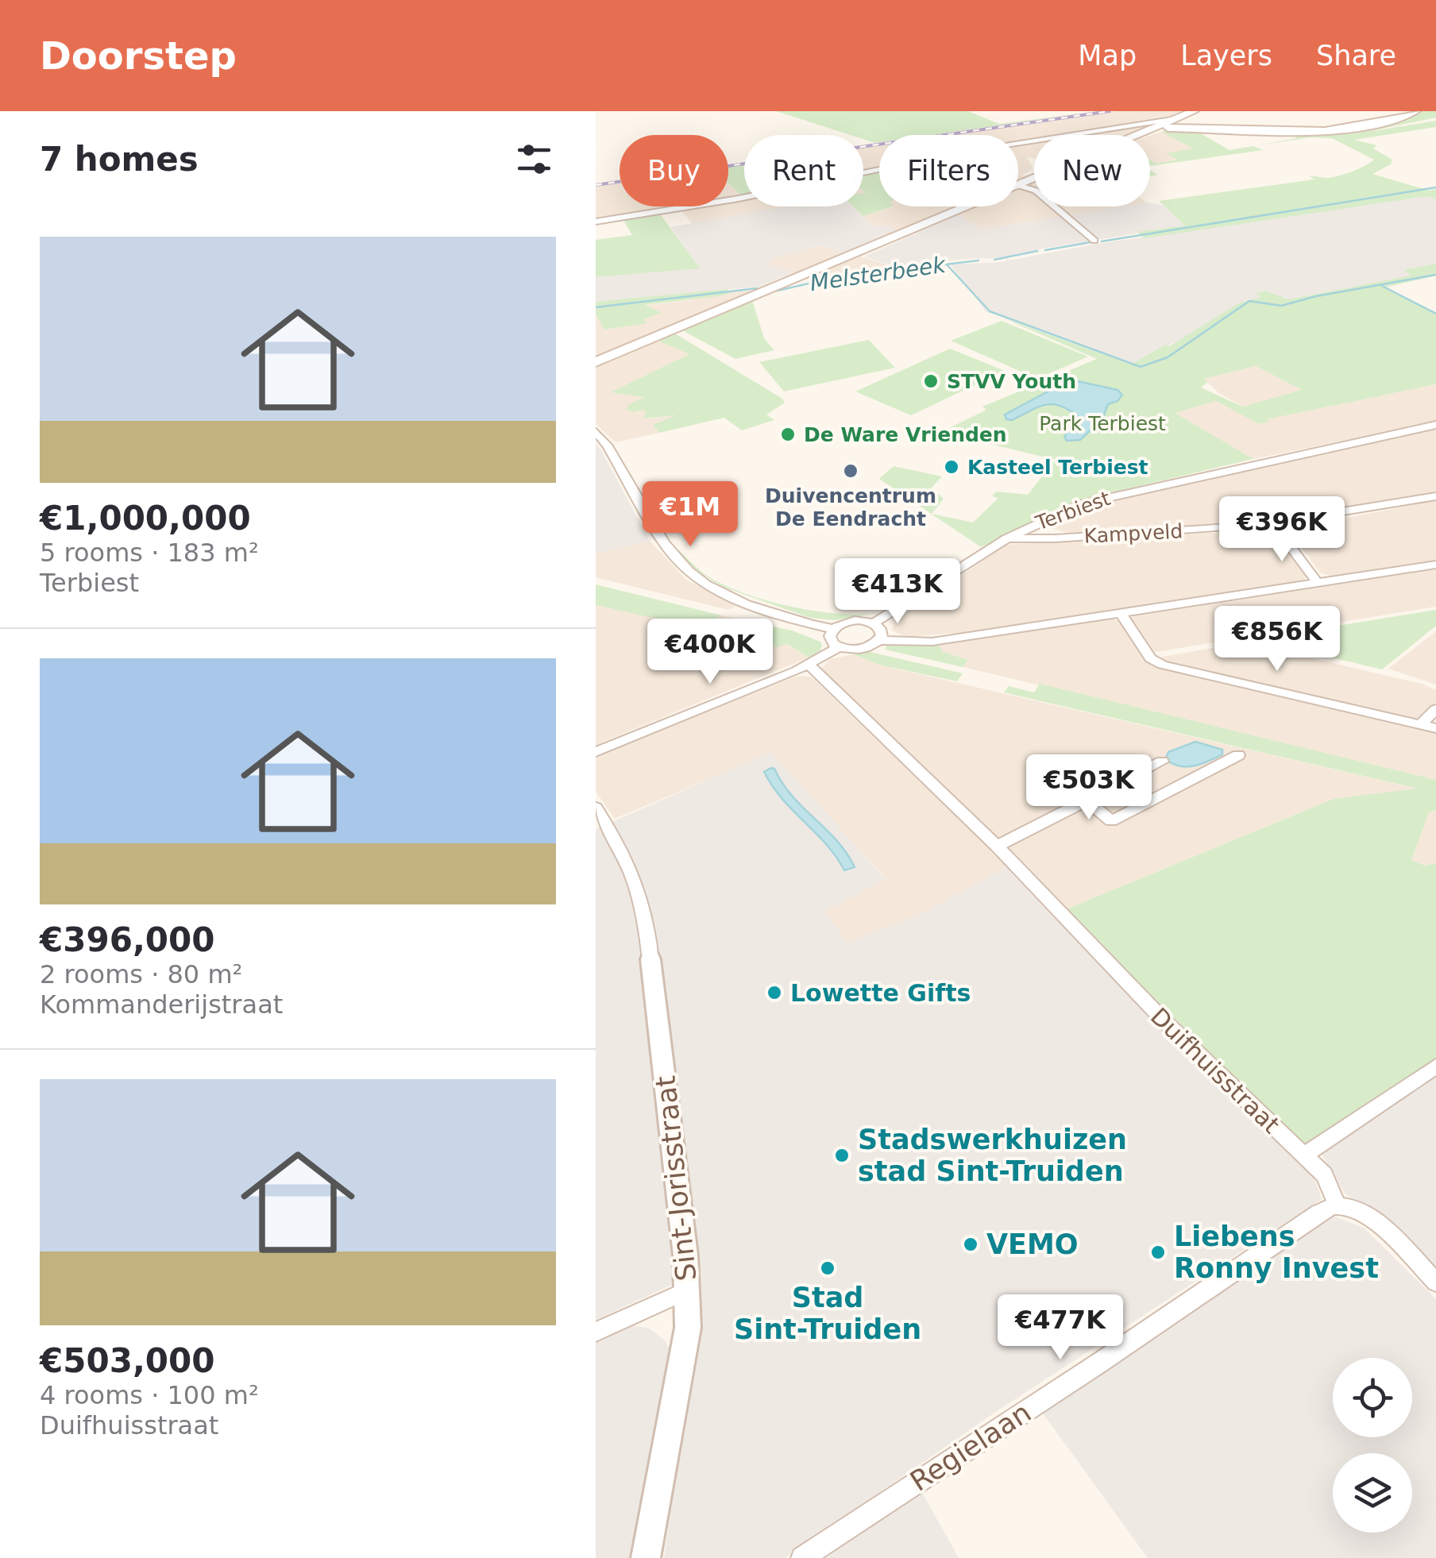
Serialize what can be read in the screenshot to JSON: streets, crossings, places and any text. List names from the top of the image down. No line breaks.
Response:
{"streets":{"street":["Terbiest","Kampveld","Duifhuisstraat","Sint-Jorisstraat","Regielaan"]},"crossings":[["Terbiest","Kampveld"],["Duifhuisstraat","Regielaan"]],"water":["Melsterbeek"],"parks":["Park Terbiest"],"places":["STVV Youth","De Ware Vrienden","Kasteel Terbiest","Duivencentrum De Eendracht","Lowette Gifts","Stadswerkhuizen stad Sint-Truiden","VEMO","Liebens Ronny Invest","Stad Sint-Truiden"],"page":{"header":"Doorstep","nav":["Map","Layers","Share"],"heading":"7 homes","chip":["Buy","Rent","Filters","New"],"list":[{"name":"€1,000,000","note":"5 rooms · 183 m² · Terbiest"},{"name":"€396,000","note":"2 rooms · 80 m² · Kommanderijstraat"},{"name":"€503,000","note":"4 rooms · 100 m² · Duifhuisstraat"}],"price":["€1M","€396K","€413K","€856K","€400K","€503K","€477K"]}}
